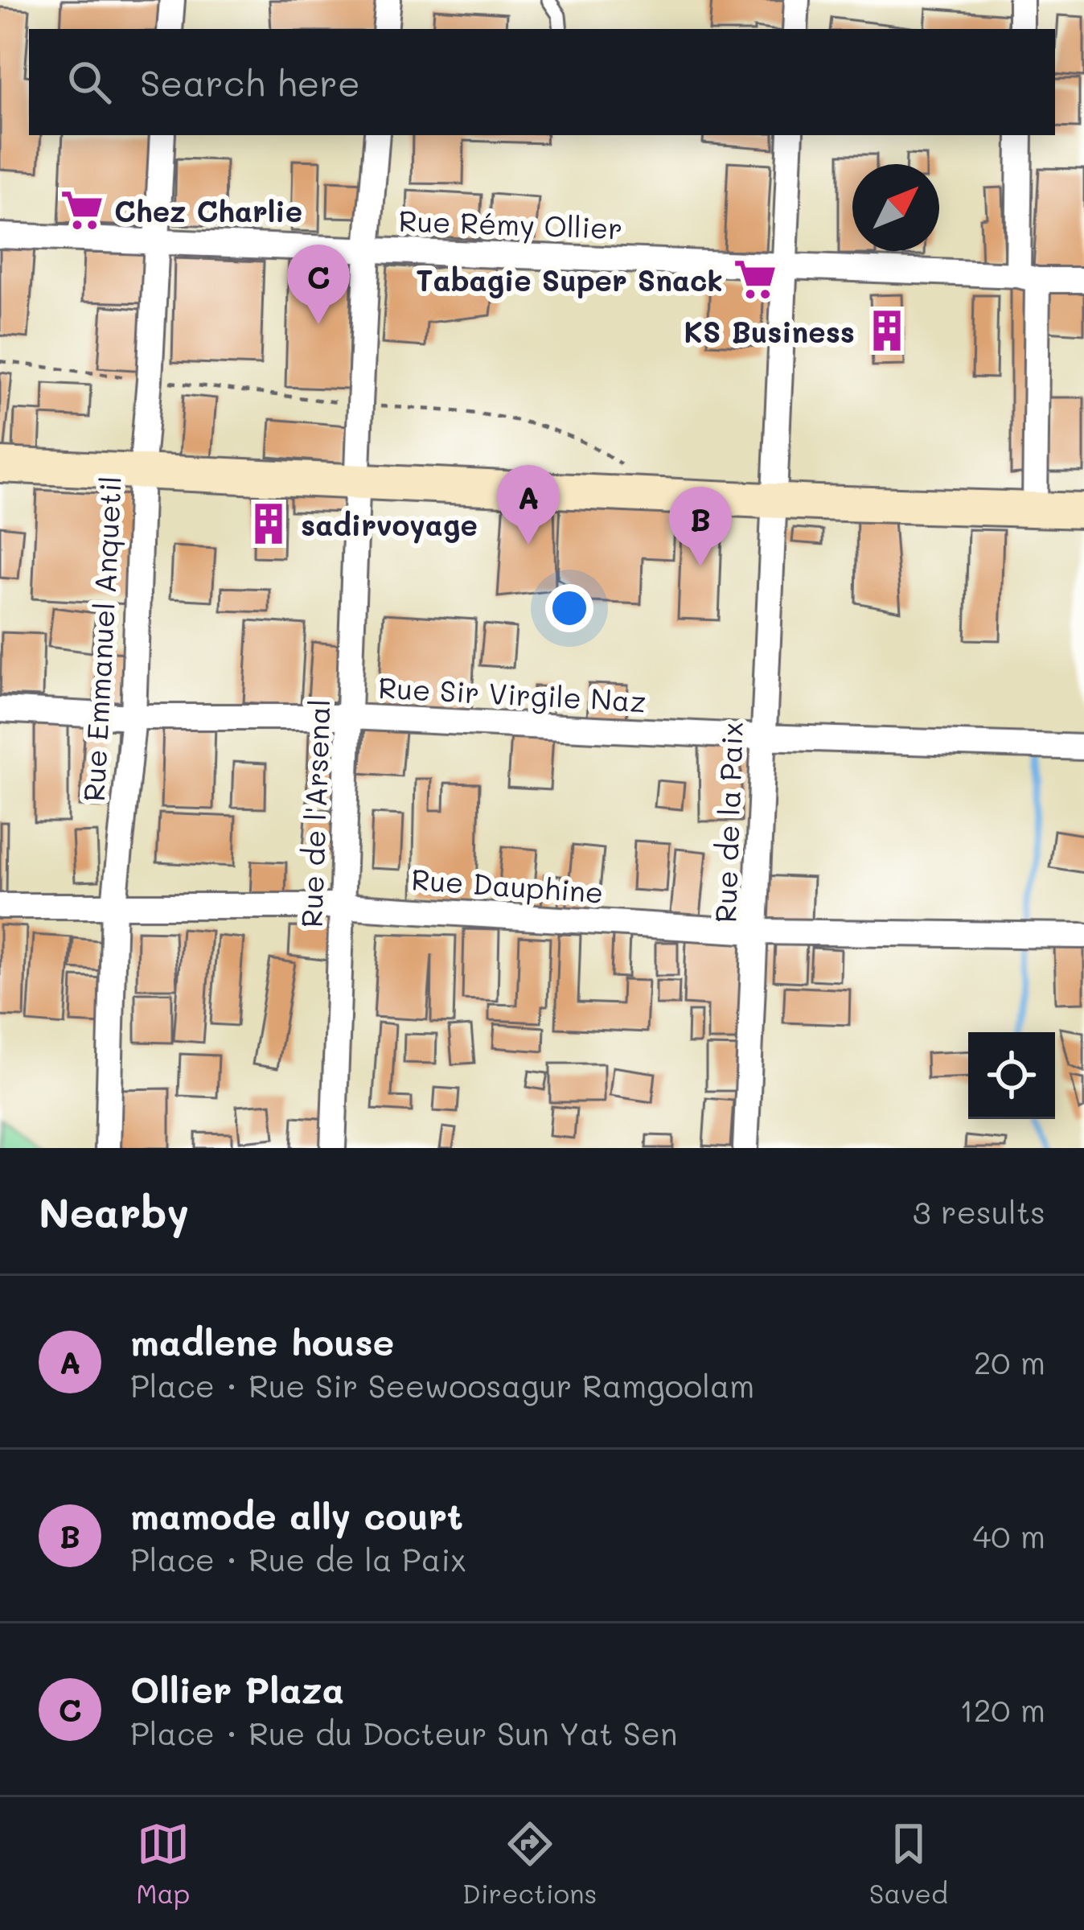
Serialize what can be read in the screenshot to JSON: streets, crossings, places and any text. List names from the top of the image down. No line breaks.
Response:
{"streets":{"street":["Rue Rémy Ollier","Rue Emmanuel Anquetil","Rue Sir Virgile Naz","Rue de l'Arsenal","Rue de la Paix","Rue Dauphine"]},"crossings":[["Rue Rémy Ollier","Rue Emmanuel Anquetil"],["Rue Rémy Ollier","Rue de l'Arsenal"],["Rue Rémy Ollier","Rue de la Paix"],["Rue Emmanuel Anquetil","Rue Sir Virgile Naz"],["Rue Emmanuel Anquetil","Rue Dauphine"],["Rue Sir Virgile Naz","Rue de l'Arsenal"],["Rue Sir Virgile Naz","Rue de la Paix"],["Rue de l'Arsenal","Rue Dauphine"],["Rue de la Paix","Rue Dauphine"]],"places":{"supermarket":["Chez Charlie","Tabagie Super Snack"],"building":["KS Business","sadirvoyage"]},"north":"top right","page":{"search":"Search here","pins":["C","A","B"],"heading":["Nearby","3 results"],"list":[{"mark":"A","name":"madlene house","note":"Place · Rue Sir Seewoosagur Ramgoolam","value":"20 m"},{"mark":"B","name":"mamode ally court","note":"Place · Rue de la Paix","value":"40 m"},{"mark":"C","name":"Ollier Plaza","note":"Place · Rue du Docteur Sun Yat Sen","value":"120 m"}],"nav":["Map","Directions","Saved"]}}
